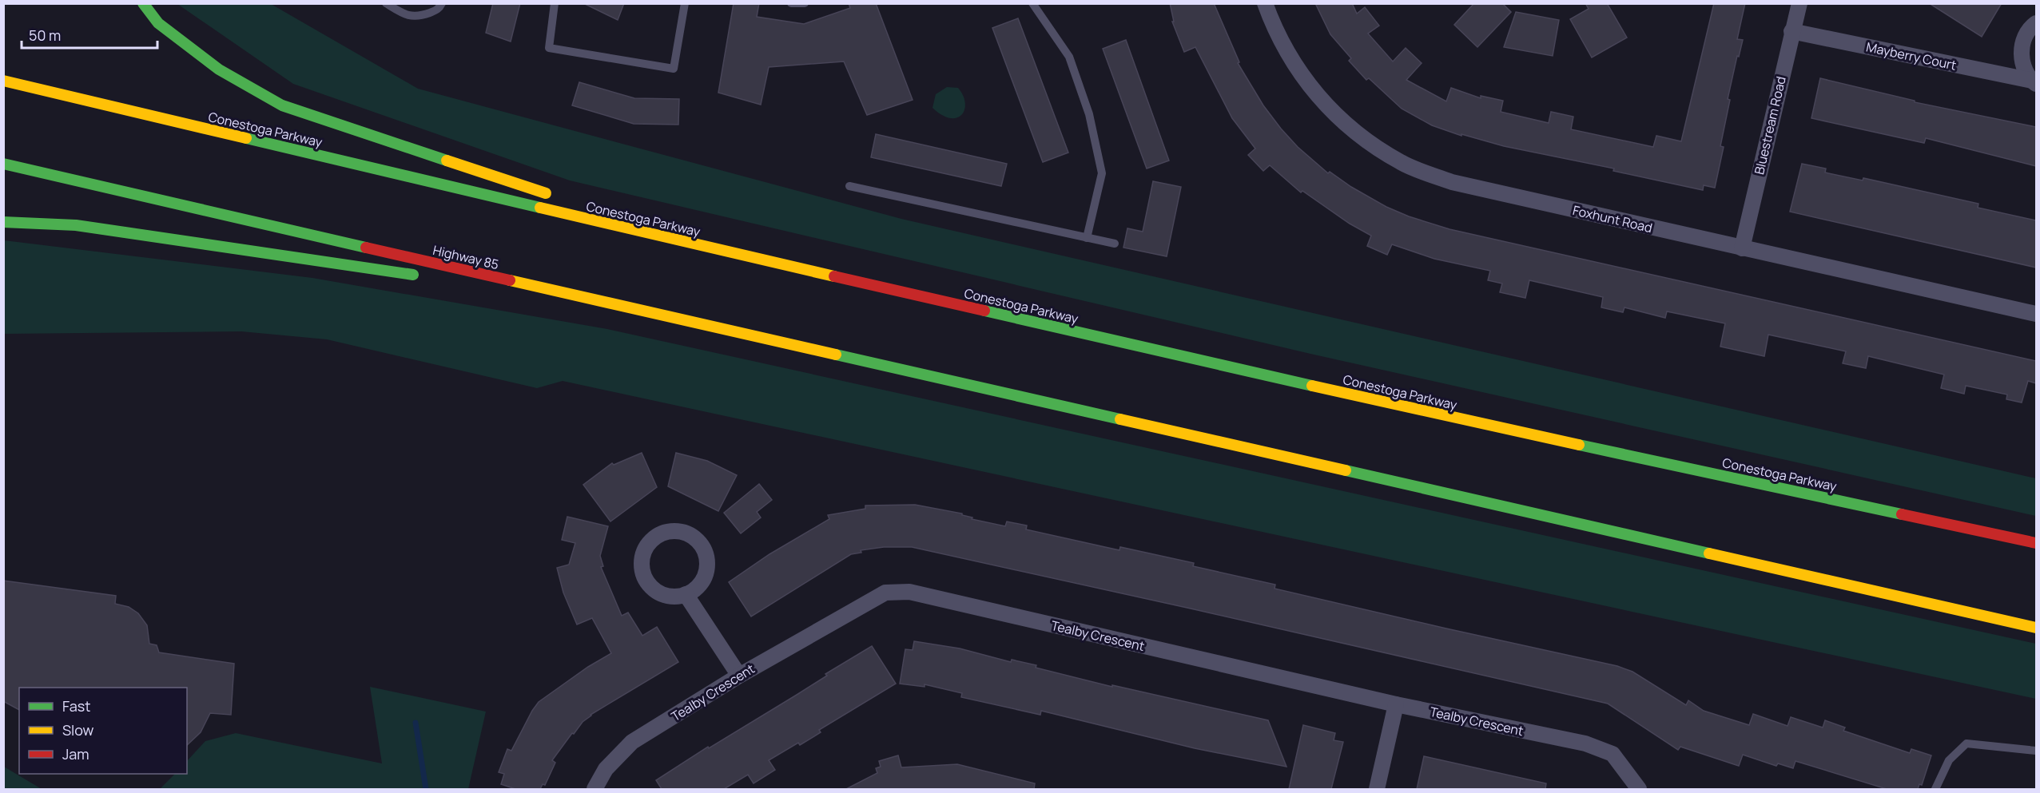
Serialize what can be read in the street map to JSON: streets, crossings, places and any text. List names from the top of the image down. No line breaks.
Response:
{"streets":{"highway":["Conestoga Parkway","Highway 85"],"street":["Mayberry Court","Bluestream Road","Foxhunt Road","Tealby Crescent"]},"crossings":[["Mayberry Court","Bluestream Road"],["Bluestream Road","Foxhunt Road"]],"legend":["Fast","Slow","Jam"],"scale_bar":"50 m"}
